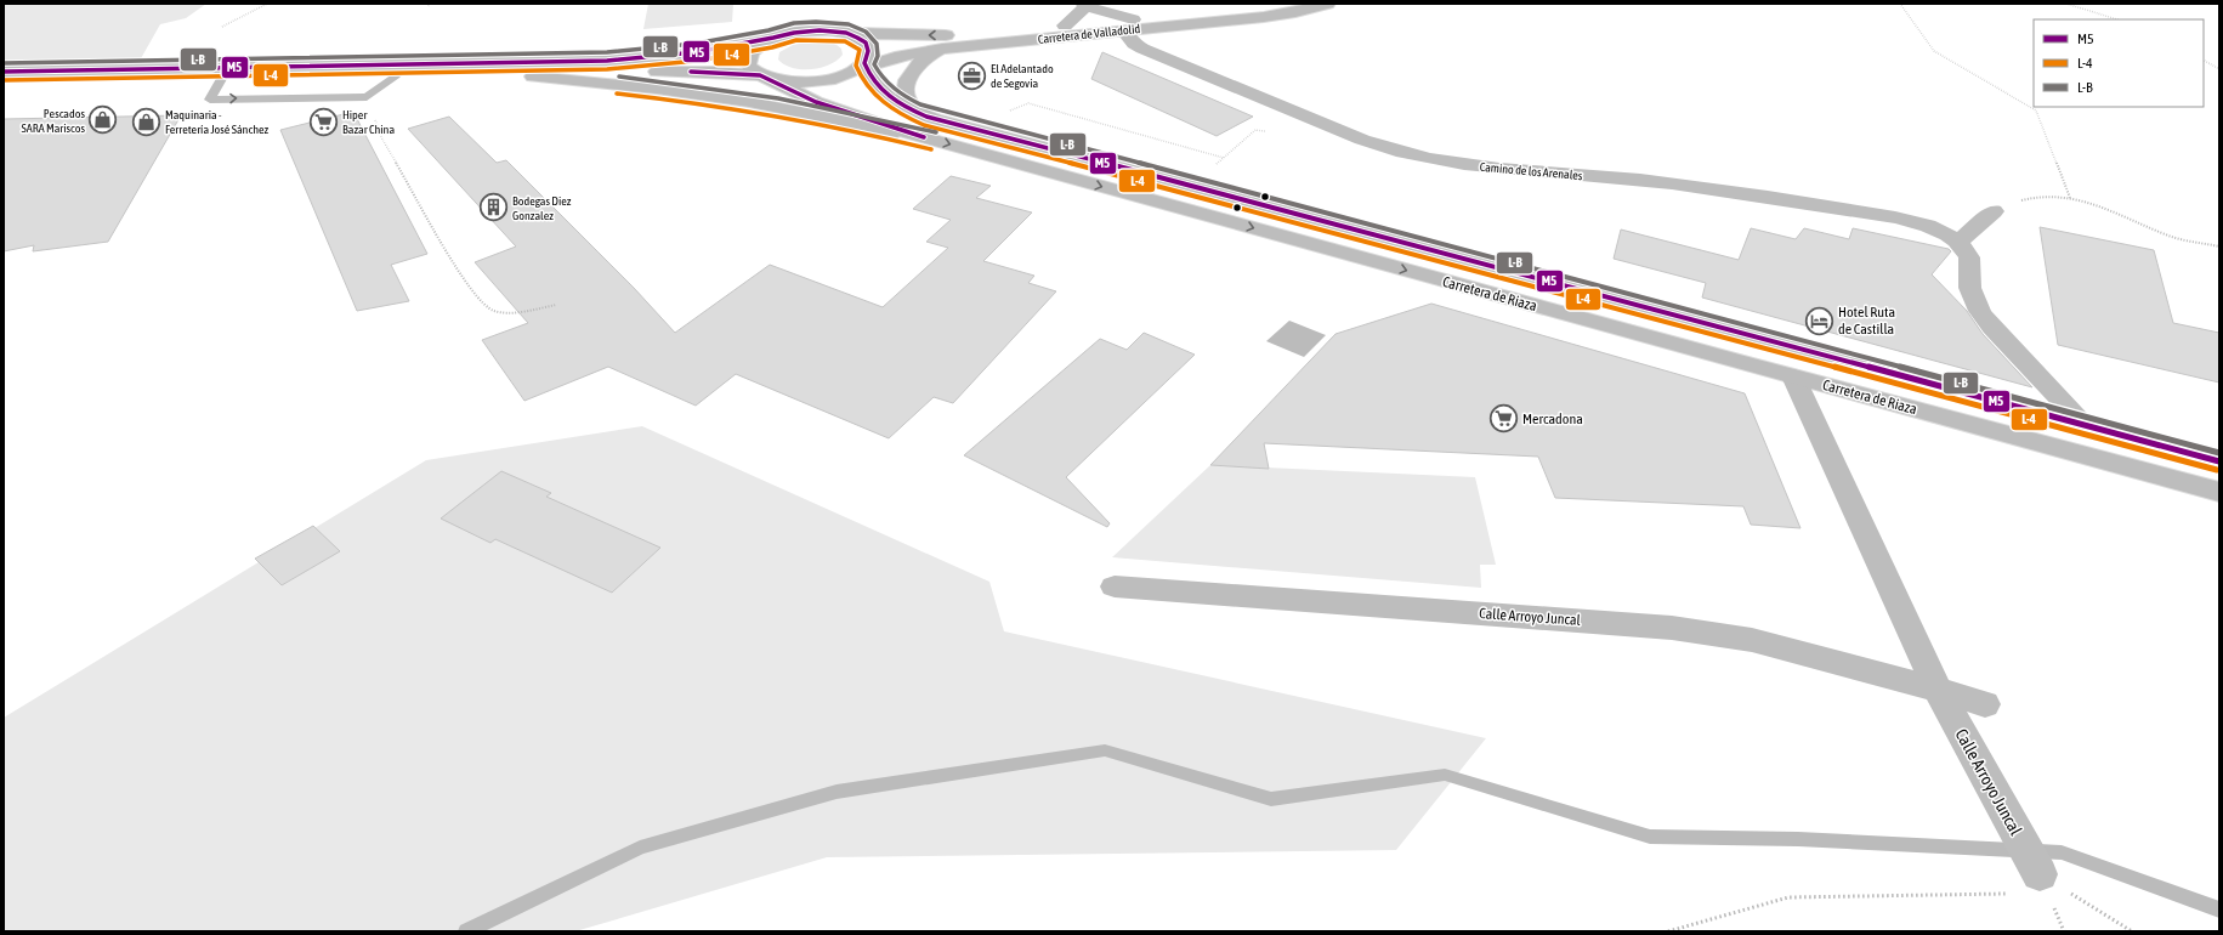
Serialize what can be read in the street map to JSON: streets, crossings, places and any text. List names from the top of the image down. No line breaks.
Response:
{"streets":{"main road":["Carretera de Valladolid","Camino de los Arenales","Carretera de Riaza","Calle Arroyo Juncal"]},"crossings":[["Carretera de Valladolid","Camino de los Arenales"],["Carretera de Valladolid","Carretera de Riaza"],["Carretera de Riaza","Calle Arroyo Juncal"]],"places":{"office":["El Adelantado de Segovia"],"shop":["Pescados SARA Mariscos","Maquinaria - Ferretería José Sánchez"],"supermarket":["Hiper Bazar China","Mercadona"],"building":["Bodegas Diez Gonzalez"],"hotel":["Hotel Ruta de Castilla"]},"lines":["transit line L-B","transit line M5","transit line L-4"],"legend":["M5","L-4","L-B"]}
